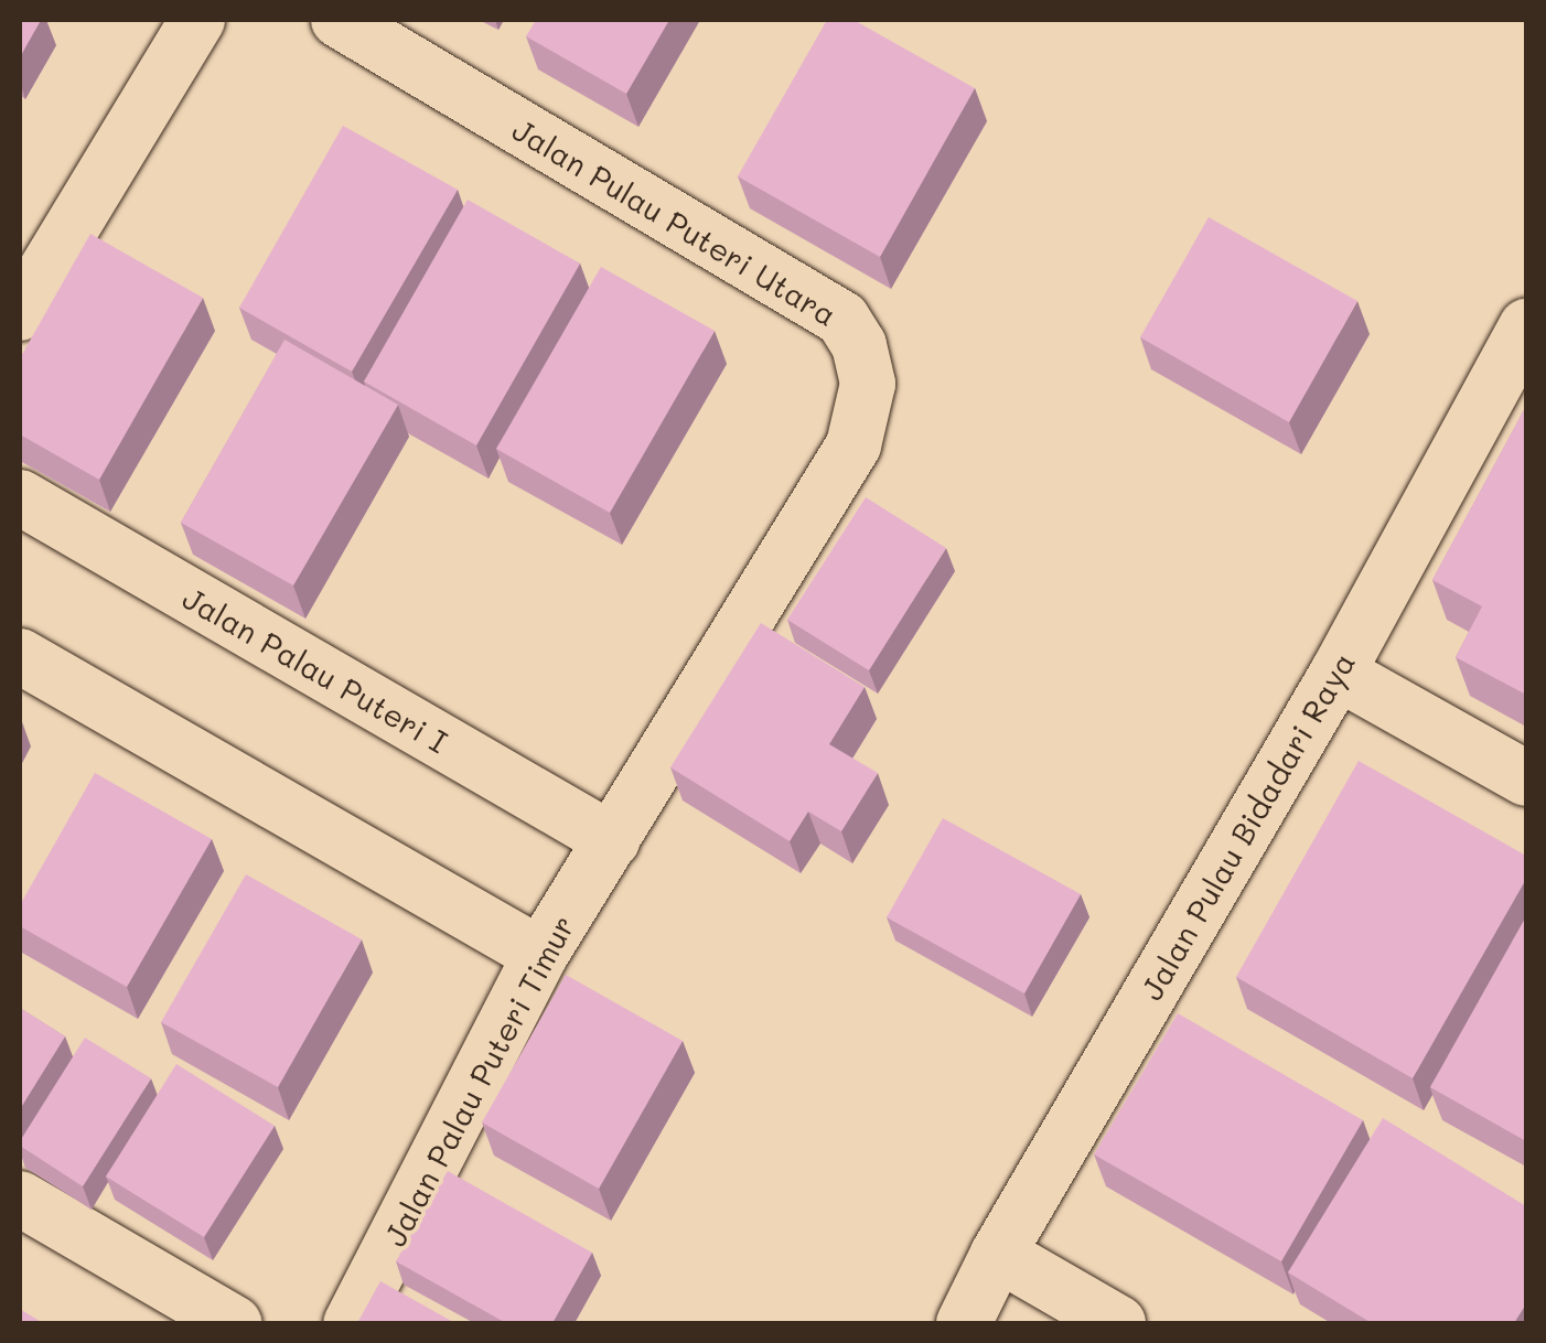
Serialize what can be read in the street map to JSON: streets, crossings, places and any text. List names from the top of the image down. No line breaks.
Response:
{"streets":{"street":["Jalan Pulau Puteri Utara","Jalan Palau Puteri I","Jalan Pulau Bidadari Raya","Jalan Palau Puteri Timur"]},"crossings":[["Jalan Pulau Puteri Utara","Jalan Palau Puteri I"],["Jalan Pulau Puteri Utara","Jalan Palau Puteri Timur"],["Jalan Palau Puteri I","Jalan Palau Puteri Timur"]]}
